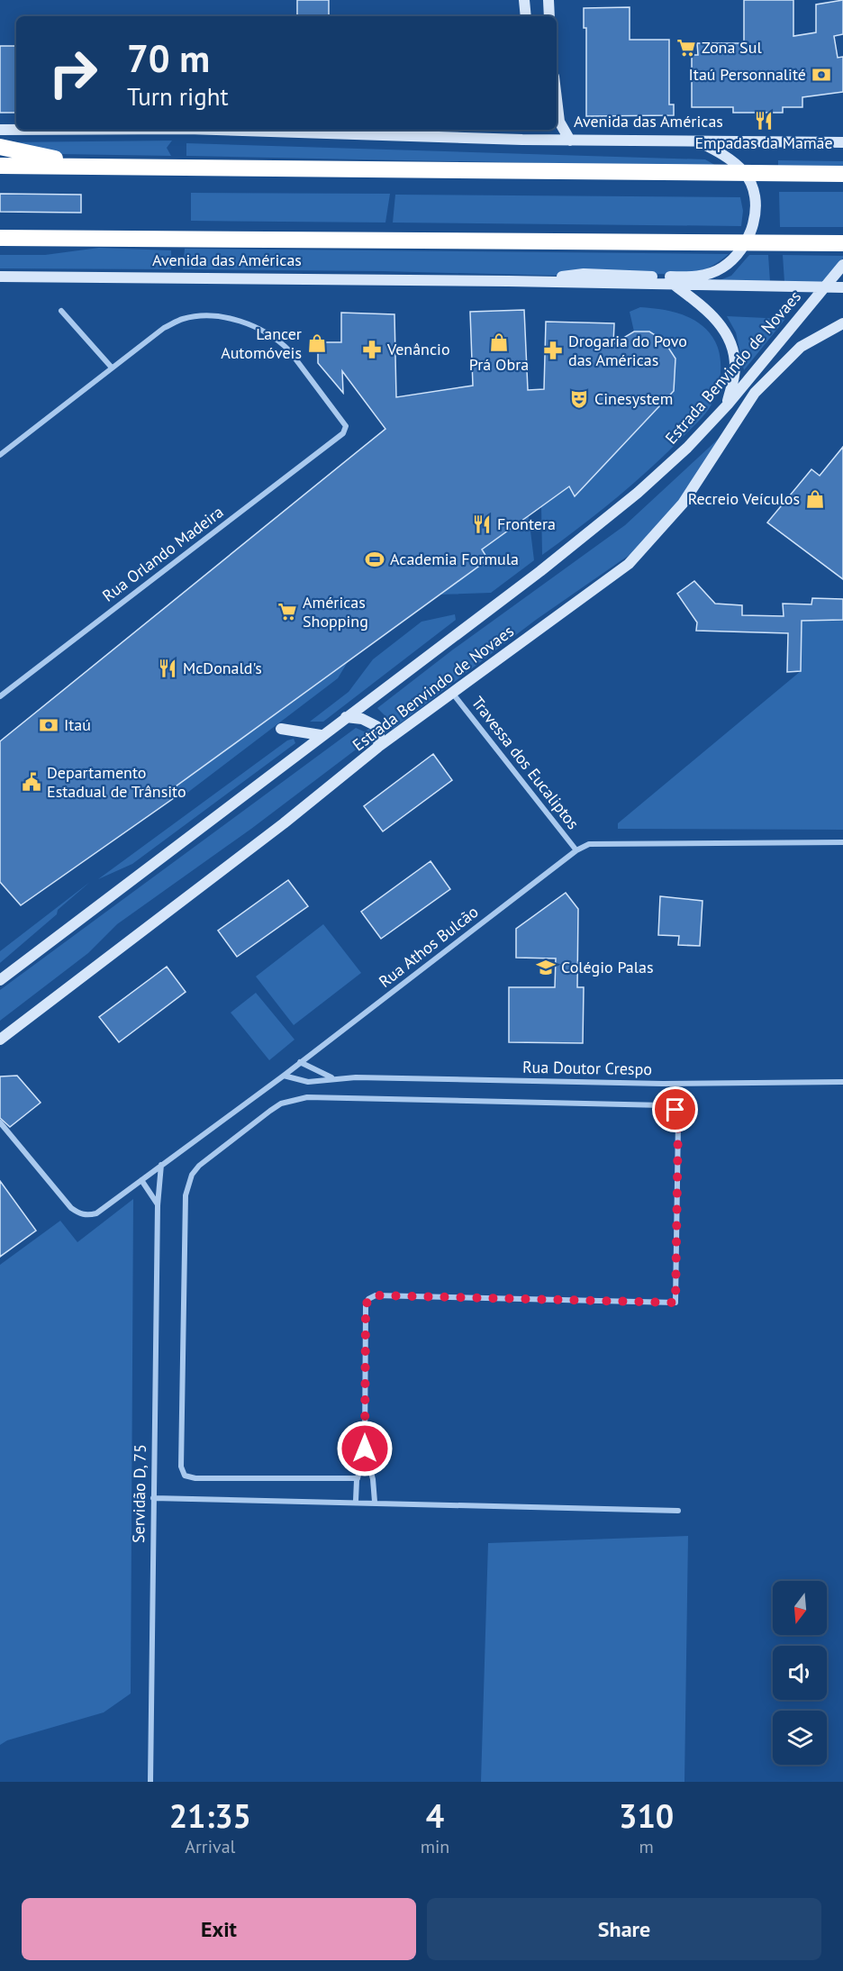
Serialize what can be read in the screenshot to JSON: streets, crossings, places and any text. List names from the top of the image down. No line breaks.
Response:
{"streets":{"highway":["Avenida das Américas"],"street":["Estrada Benvindo de Novaes","Rua Orlando Madeira","Travessa dos Eucaliptos","Rua Athos Bulcão","Rua Doutor Crespo","Servidão D, 75"]},"crossings":[["Avenida das Américas","Estrada Benvindo de Novaes"],["Estrada Benvindo de Novaes","Travessa dos Eucaliptos"],["Travessa dos Eucaliptos","Rua Athos Bulcão"],["Rua Athos Bulcão","Rua Doutor Crespo"],["Rua Athos Bulcão","Servidão D, 75"]],"places":{"supermarket":["Zona Sul","Américas Shopping"],"bank":["Itaú Personnalité","Itaú"],"restaurant":["Empadas da Mamãe","Frontera","McDonald's"],"shop":["Prá Obra","Lancer Automóveis","Recreio Veículos"],"pharmacy":["Venâncio","Drogaria do Povo das Américas"],"theatre":["Cinesystem"],"sports":["Academia Formula"],"public building":["Departamento Estadual de Trânsito"],"school or university":["Colégio Palas"]},"north":"bottom","page":{"turn":["70 m","Turn right"],"eta":["21:35","Arrival","4","min","310","m"],"buttons":["Exit","Share"]}}
